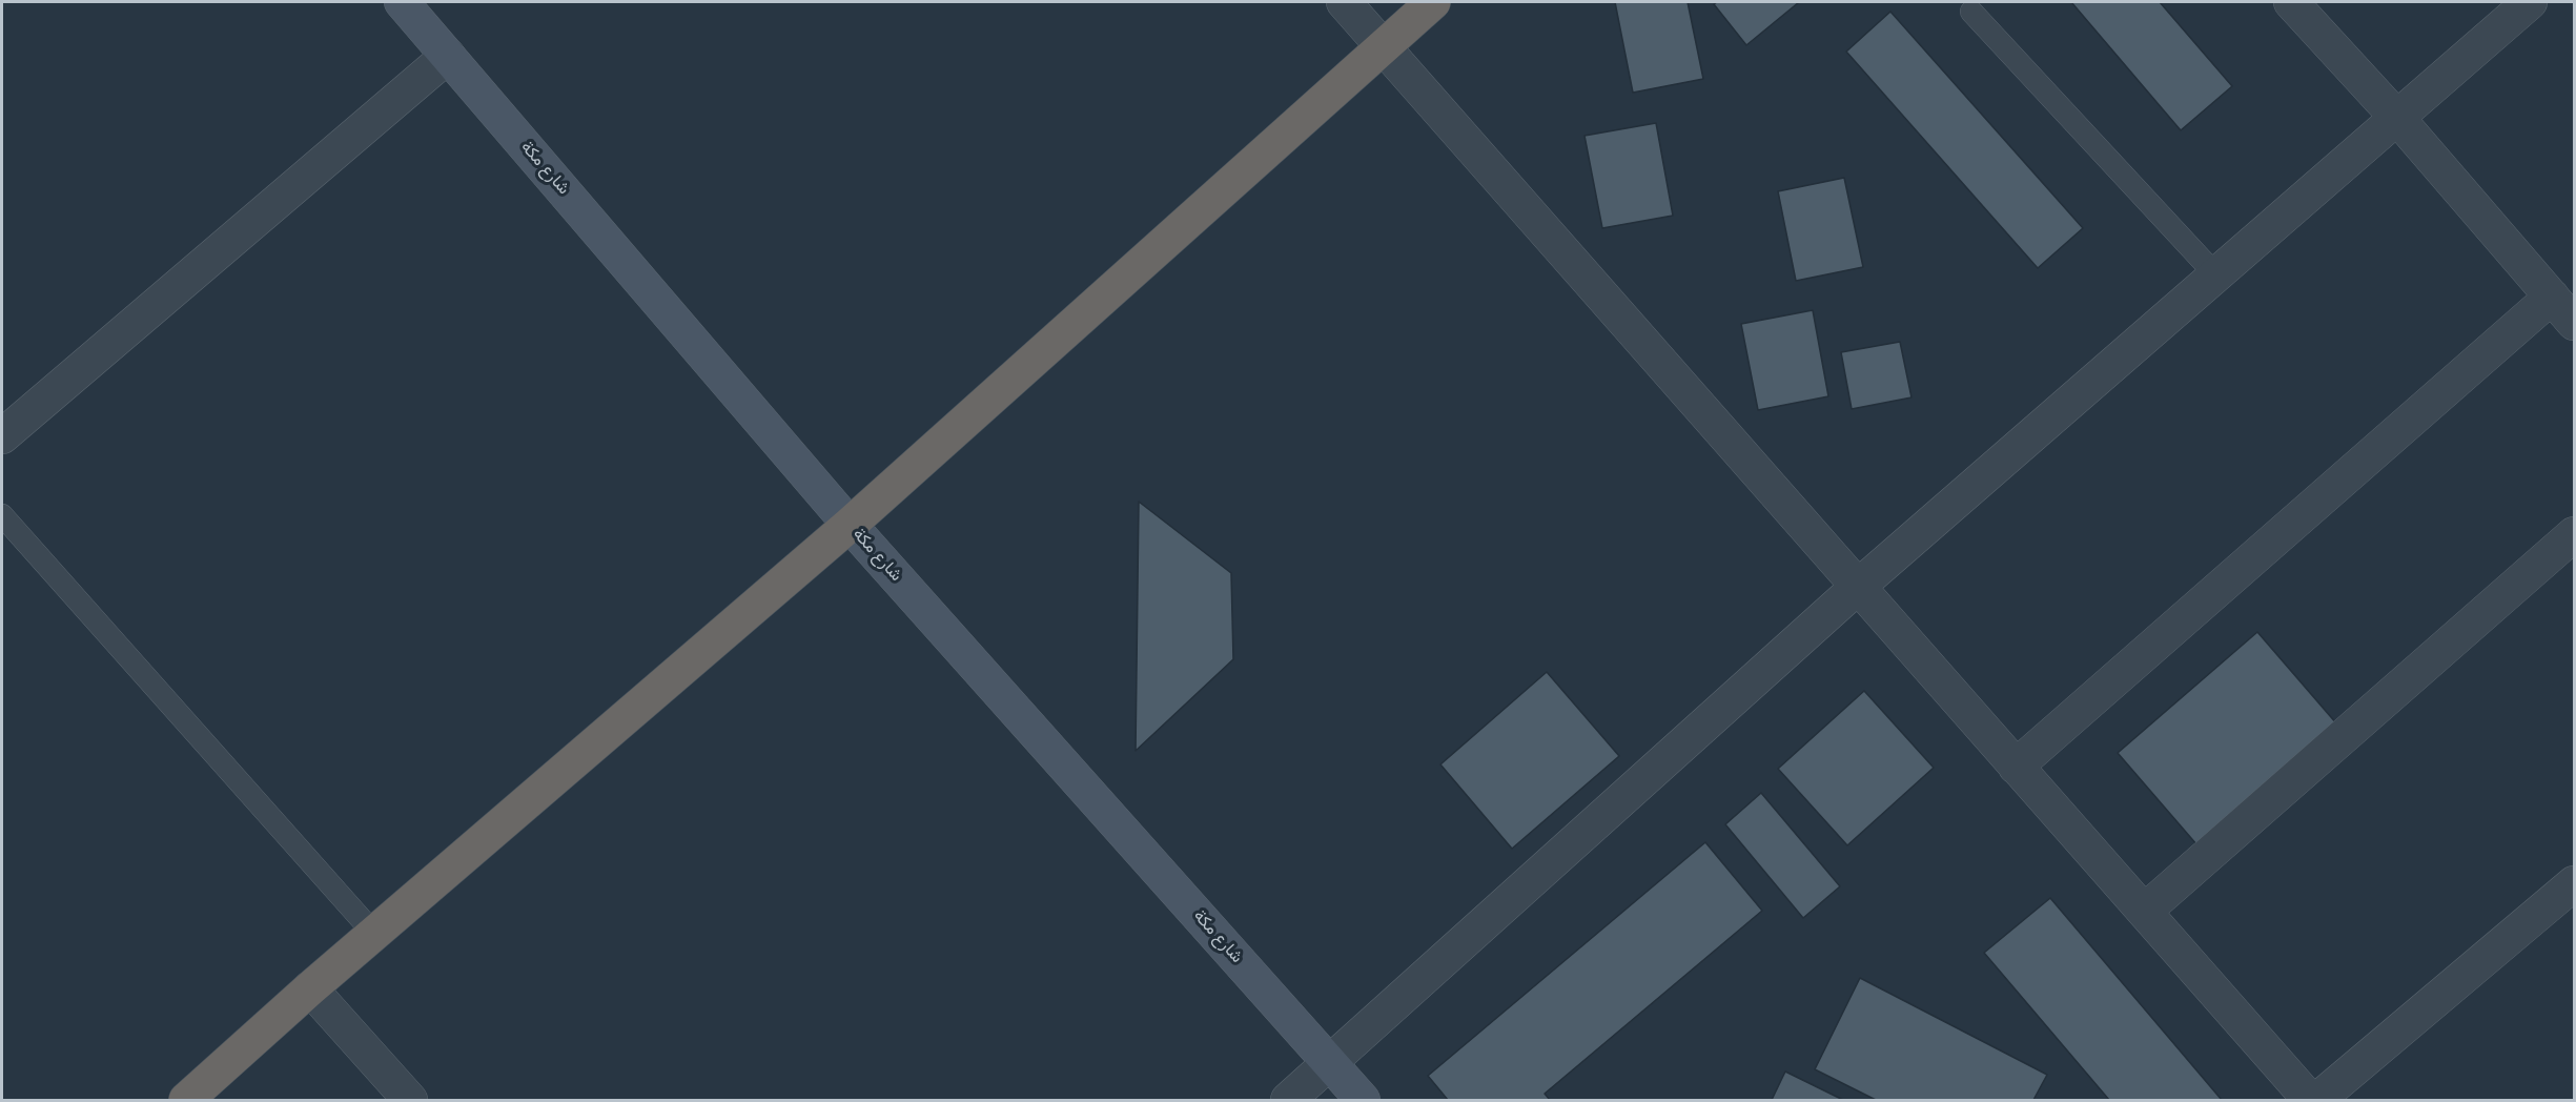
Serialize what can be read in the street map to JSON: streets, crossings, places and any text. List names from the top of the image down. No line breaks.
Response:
{"streets":{"main road":["شارع مكة"]}}
